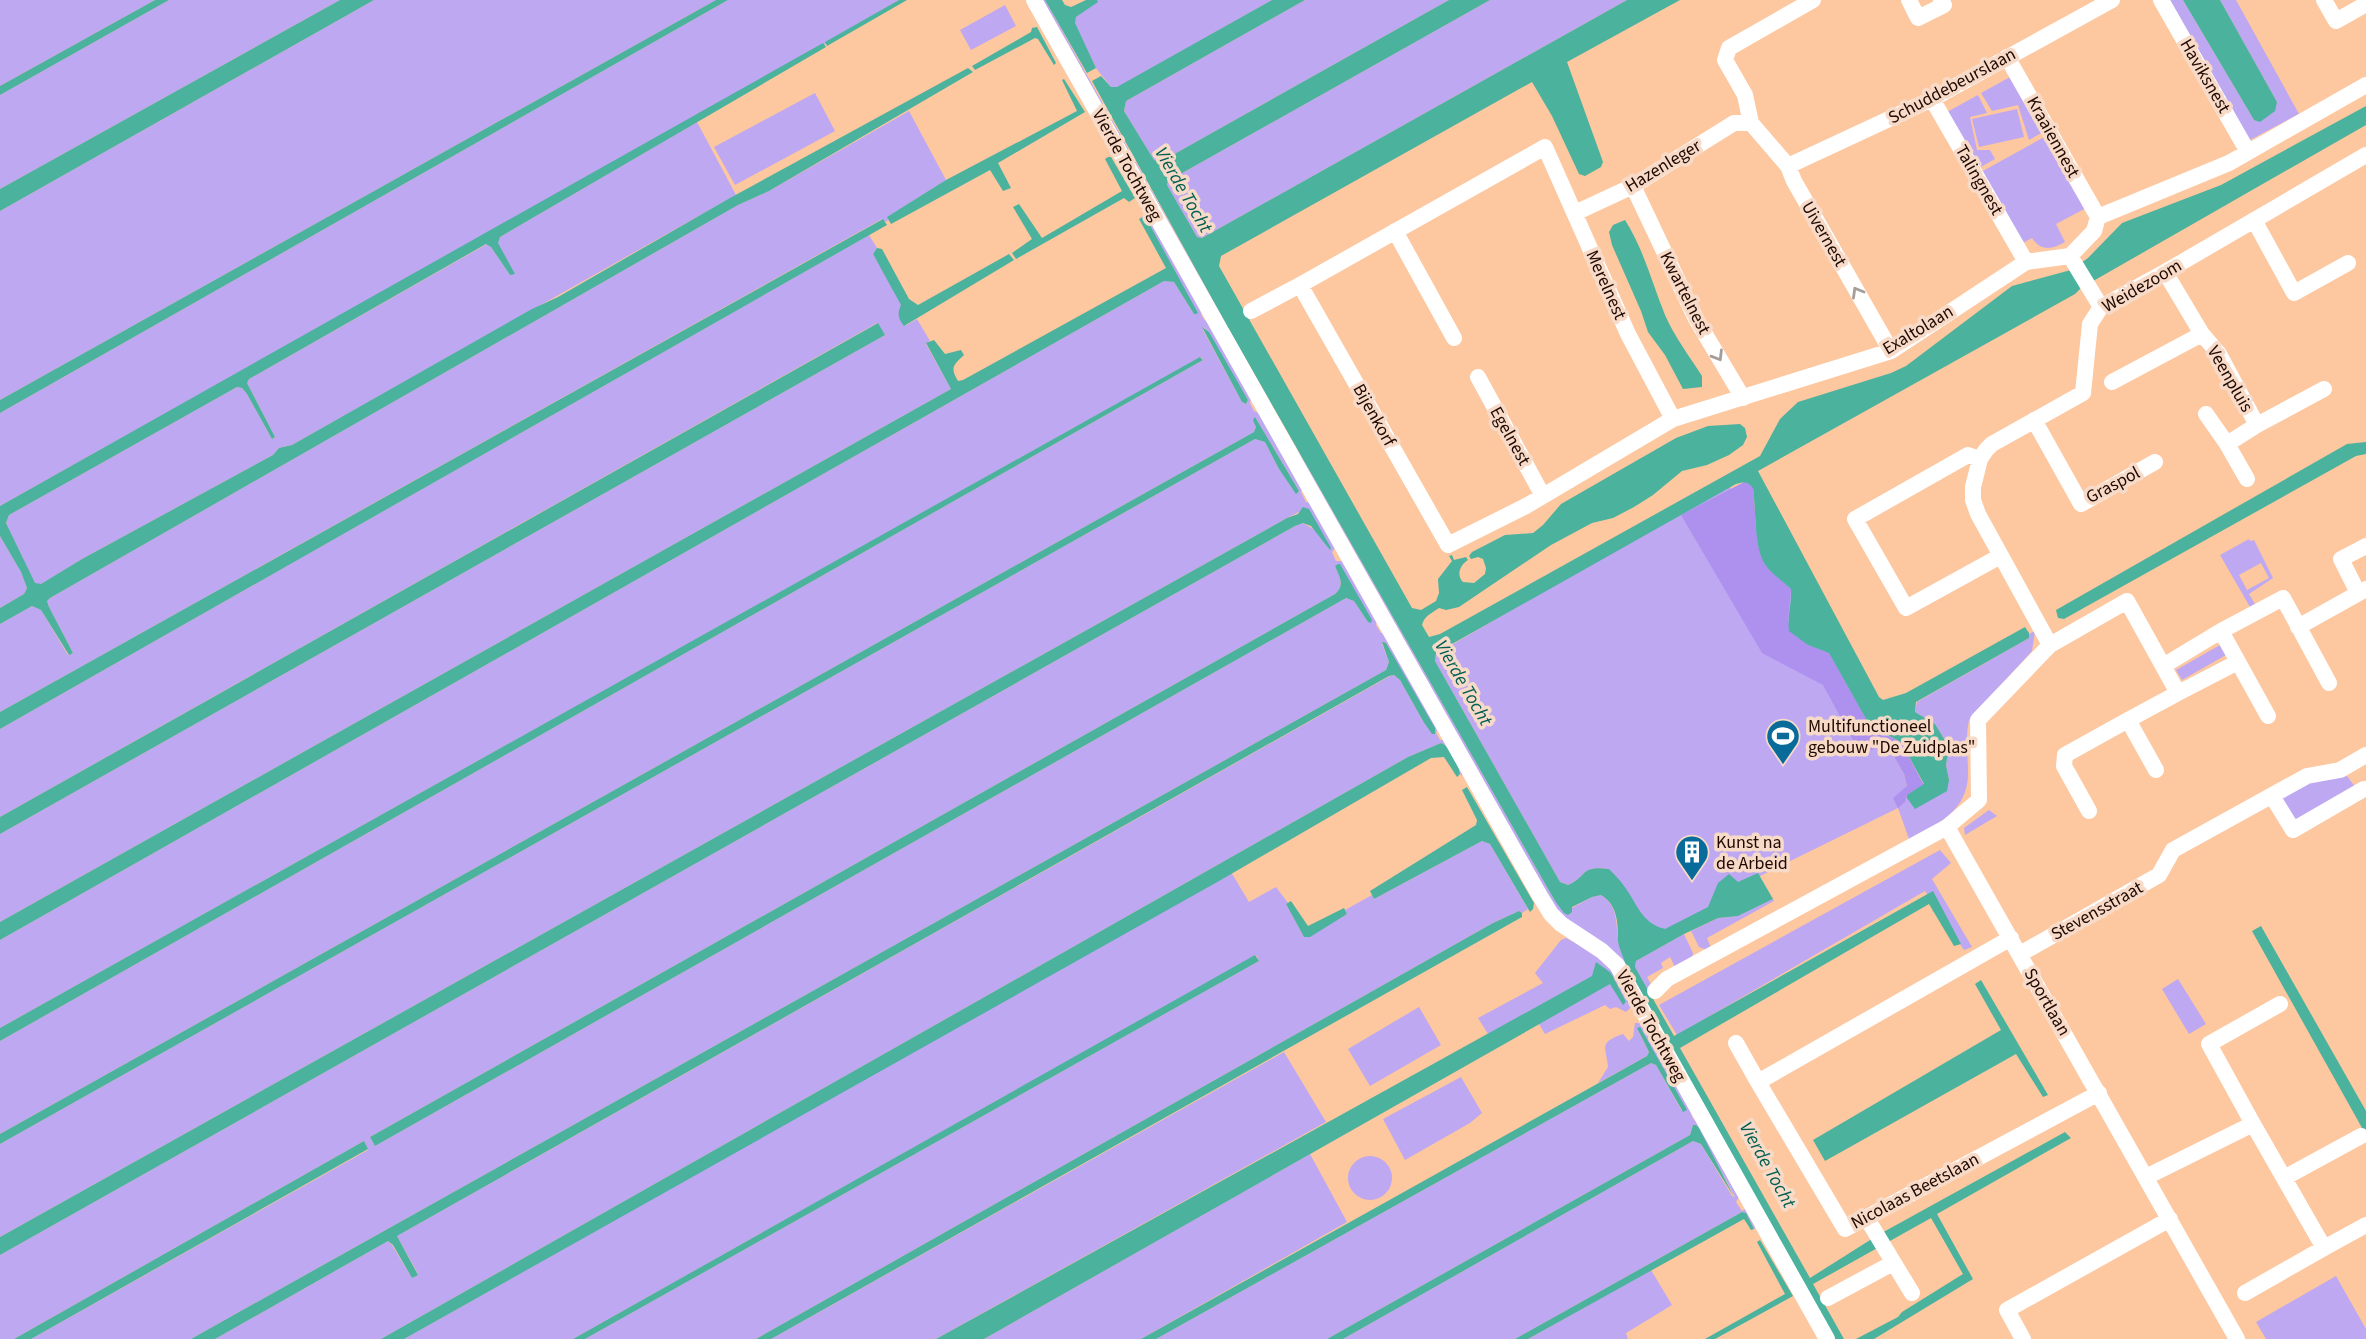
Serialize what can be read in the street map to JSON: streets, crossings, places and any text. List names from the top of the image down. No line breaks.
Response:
{"streets":{"street":["Haviksnest","Schuddebeurslaan","Kraaiennest","Vierde Tochtweg","Hazenleger","Talingnest","Uivernest","Merelnest","Weidezoom","Kwartelnest","Exaltolaan","Veenpluis","Bijenkorf","Egelnest","Graspol","Stevensstraat","Sportlaan","Nicolaas Beetslaan"]},"crossings":[["Schuddebeurslaan","Kraaiennest"],["Schuddebeurslaan","Talingnest"],["Schuddebeurslaan","Uivernest"],["Hazenleger","Uivernest"],["Hazenleger","Merelnest"],["Hazenleger","Kwartelnest"],["Talingnest","Exaltolaan"],["Uivernest","Exaltolaan"],["Merelnest","Exaltolaan"],["Weidezoom","Veenpluis"],["Weidezoom","Graspol"],["Kwartelnest","Exaltolaan"],["Exaltolaan","Bijenkorf"],["Exaltolaan","Egelnest"],["Stevensstraat","Sportlaan"],["Sportlaan","Nicolaas Beetslaan"]],"one_way":["Uivernest","Kwartelnest"],"water":["Vierde Tocht"],"places":{"sports":["Multifunctioneel gebouw \"De Zuidplas\""],"building":["Kunst na de Arbeid"]}}
